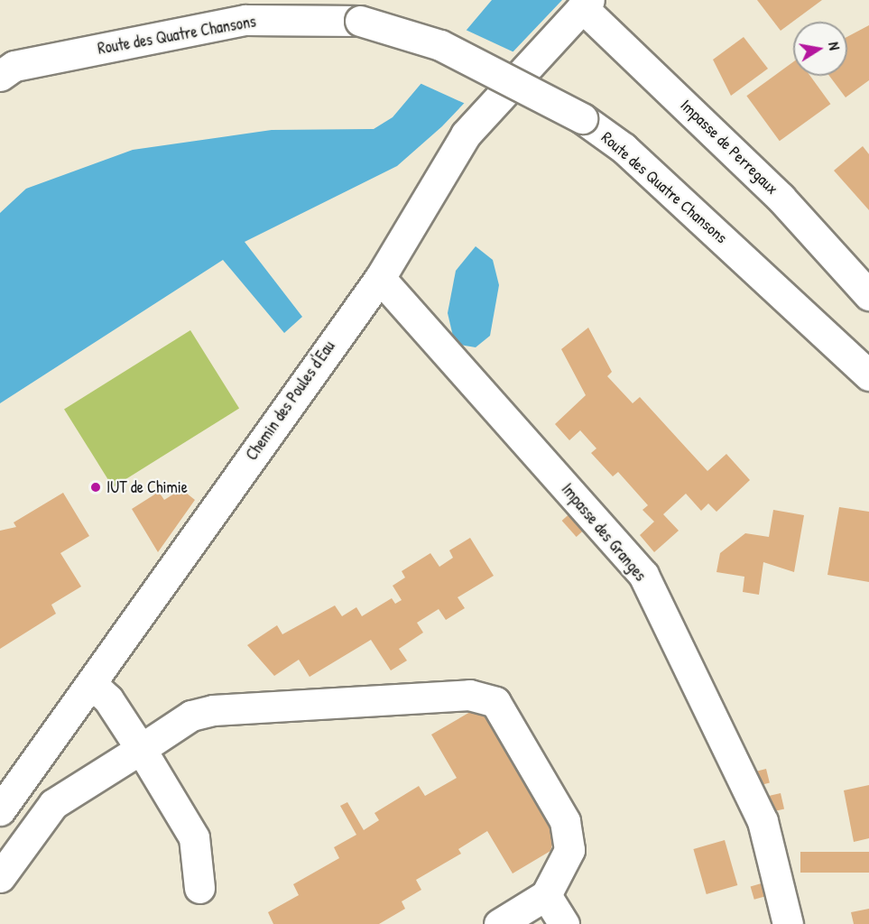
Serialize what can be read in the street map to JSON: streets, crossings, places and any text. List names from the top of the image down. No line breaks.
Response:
{"streets":{"street":["Route des Quatre Chansons","Impasse de Perregaux","Chemin des Poules d'Eau","Impasse des Granges"]},"crossings":[["Impasse de Perregaux","Chemin des Poules d'Eau"],["Chemin des Poules d'Eau","Impasse des Granges"]],"places":["IUT de Chimie"],"north":"right"}
